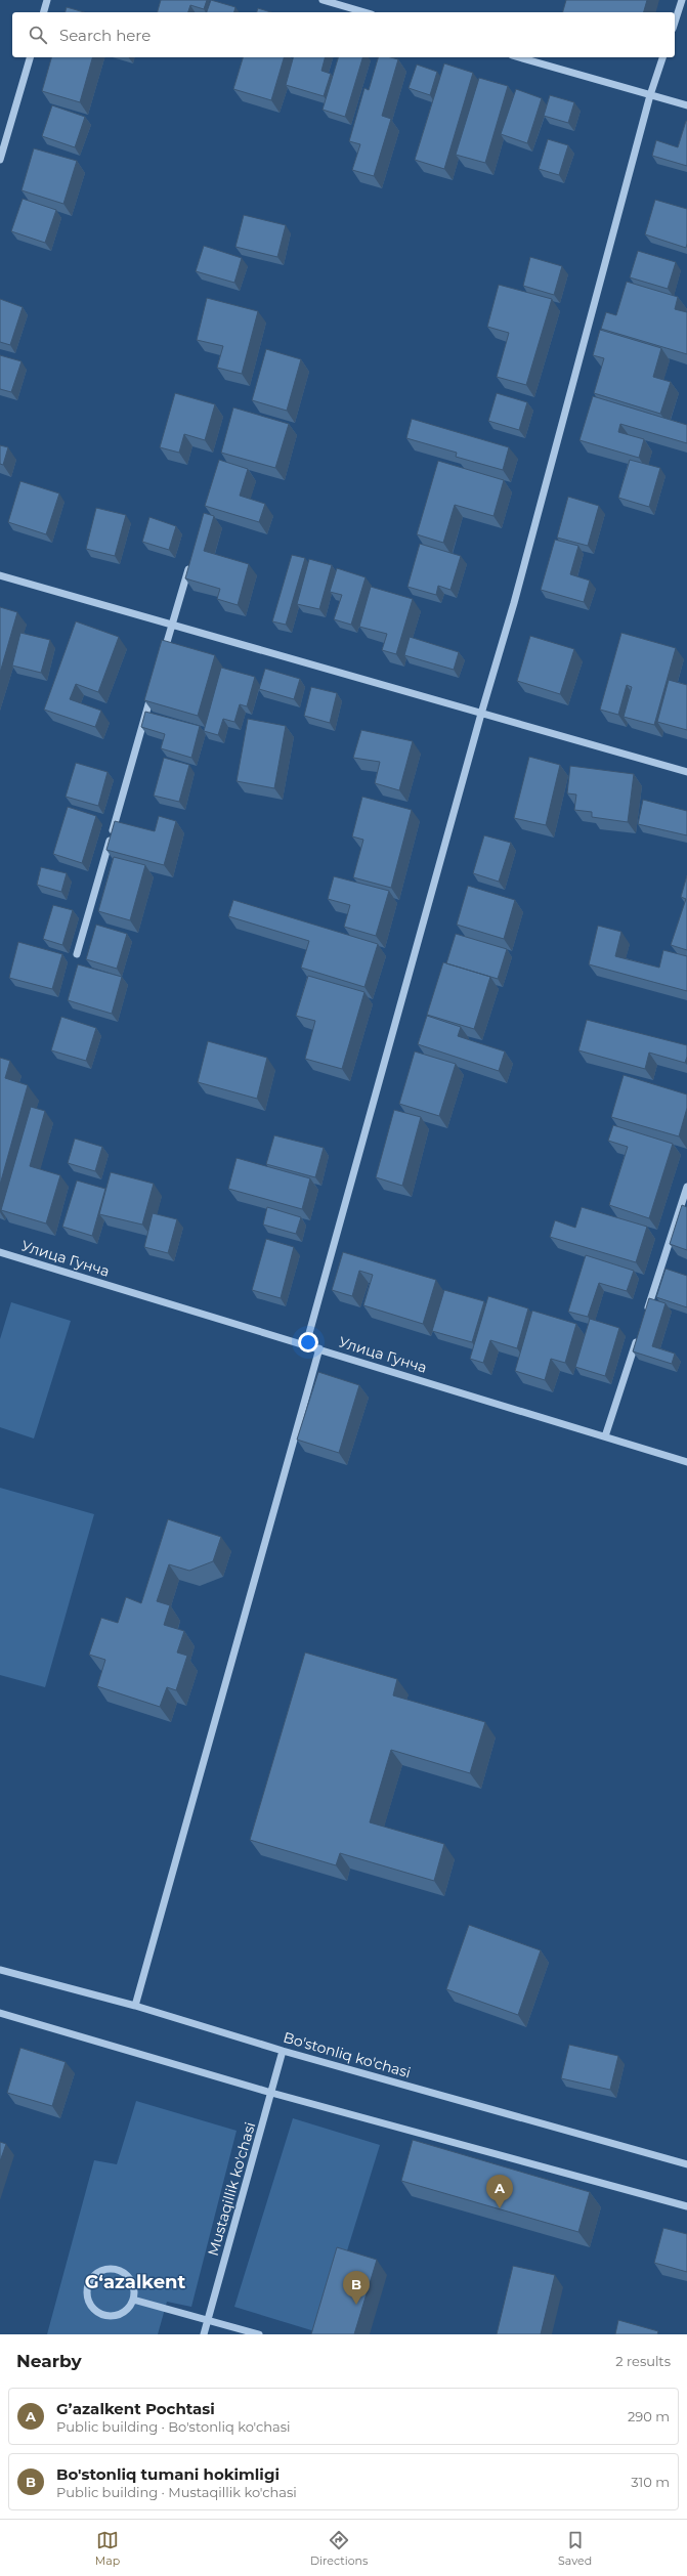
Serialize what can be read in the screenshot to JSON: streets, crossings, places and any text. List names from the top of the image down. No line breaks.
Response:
{"streets":{"street":["Улица Гунча","Bo'stonliq ko'chasi","Mustaqillik ko'chasi"]},"crossings":[["Bo'stonliq ko'chasi","Mustaqillik ko'chasi"]],"districts":["Gʻazalkent"],"page":{"search":"Search here","pins":["A","B"],"heading":["Nearby","2 results"],"list":[{"mark":"A","name":"Gʼazalkent Pochtasi","note":"Public building · Bo'stonliq ko'chasi","value":"290 m"},{"mark":"B","name":"Bo'stonliq tumani hokimligi","note":"Public building · Mustaqillik ko'chasi","value":"310 m"}],"nav":["Map","Directions","Saved"]}}
